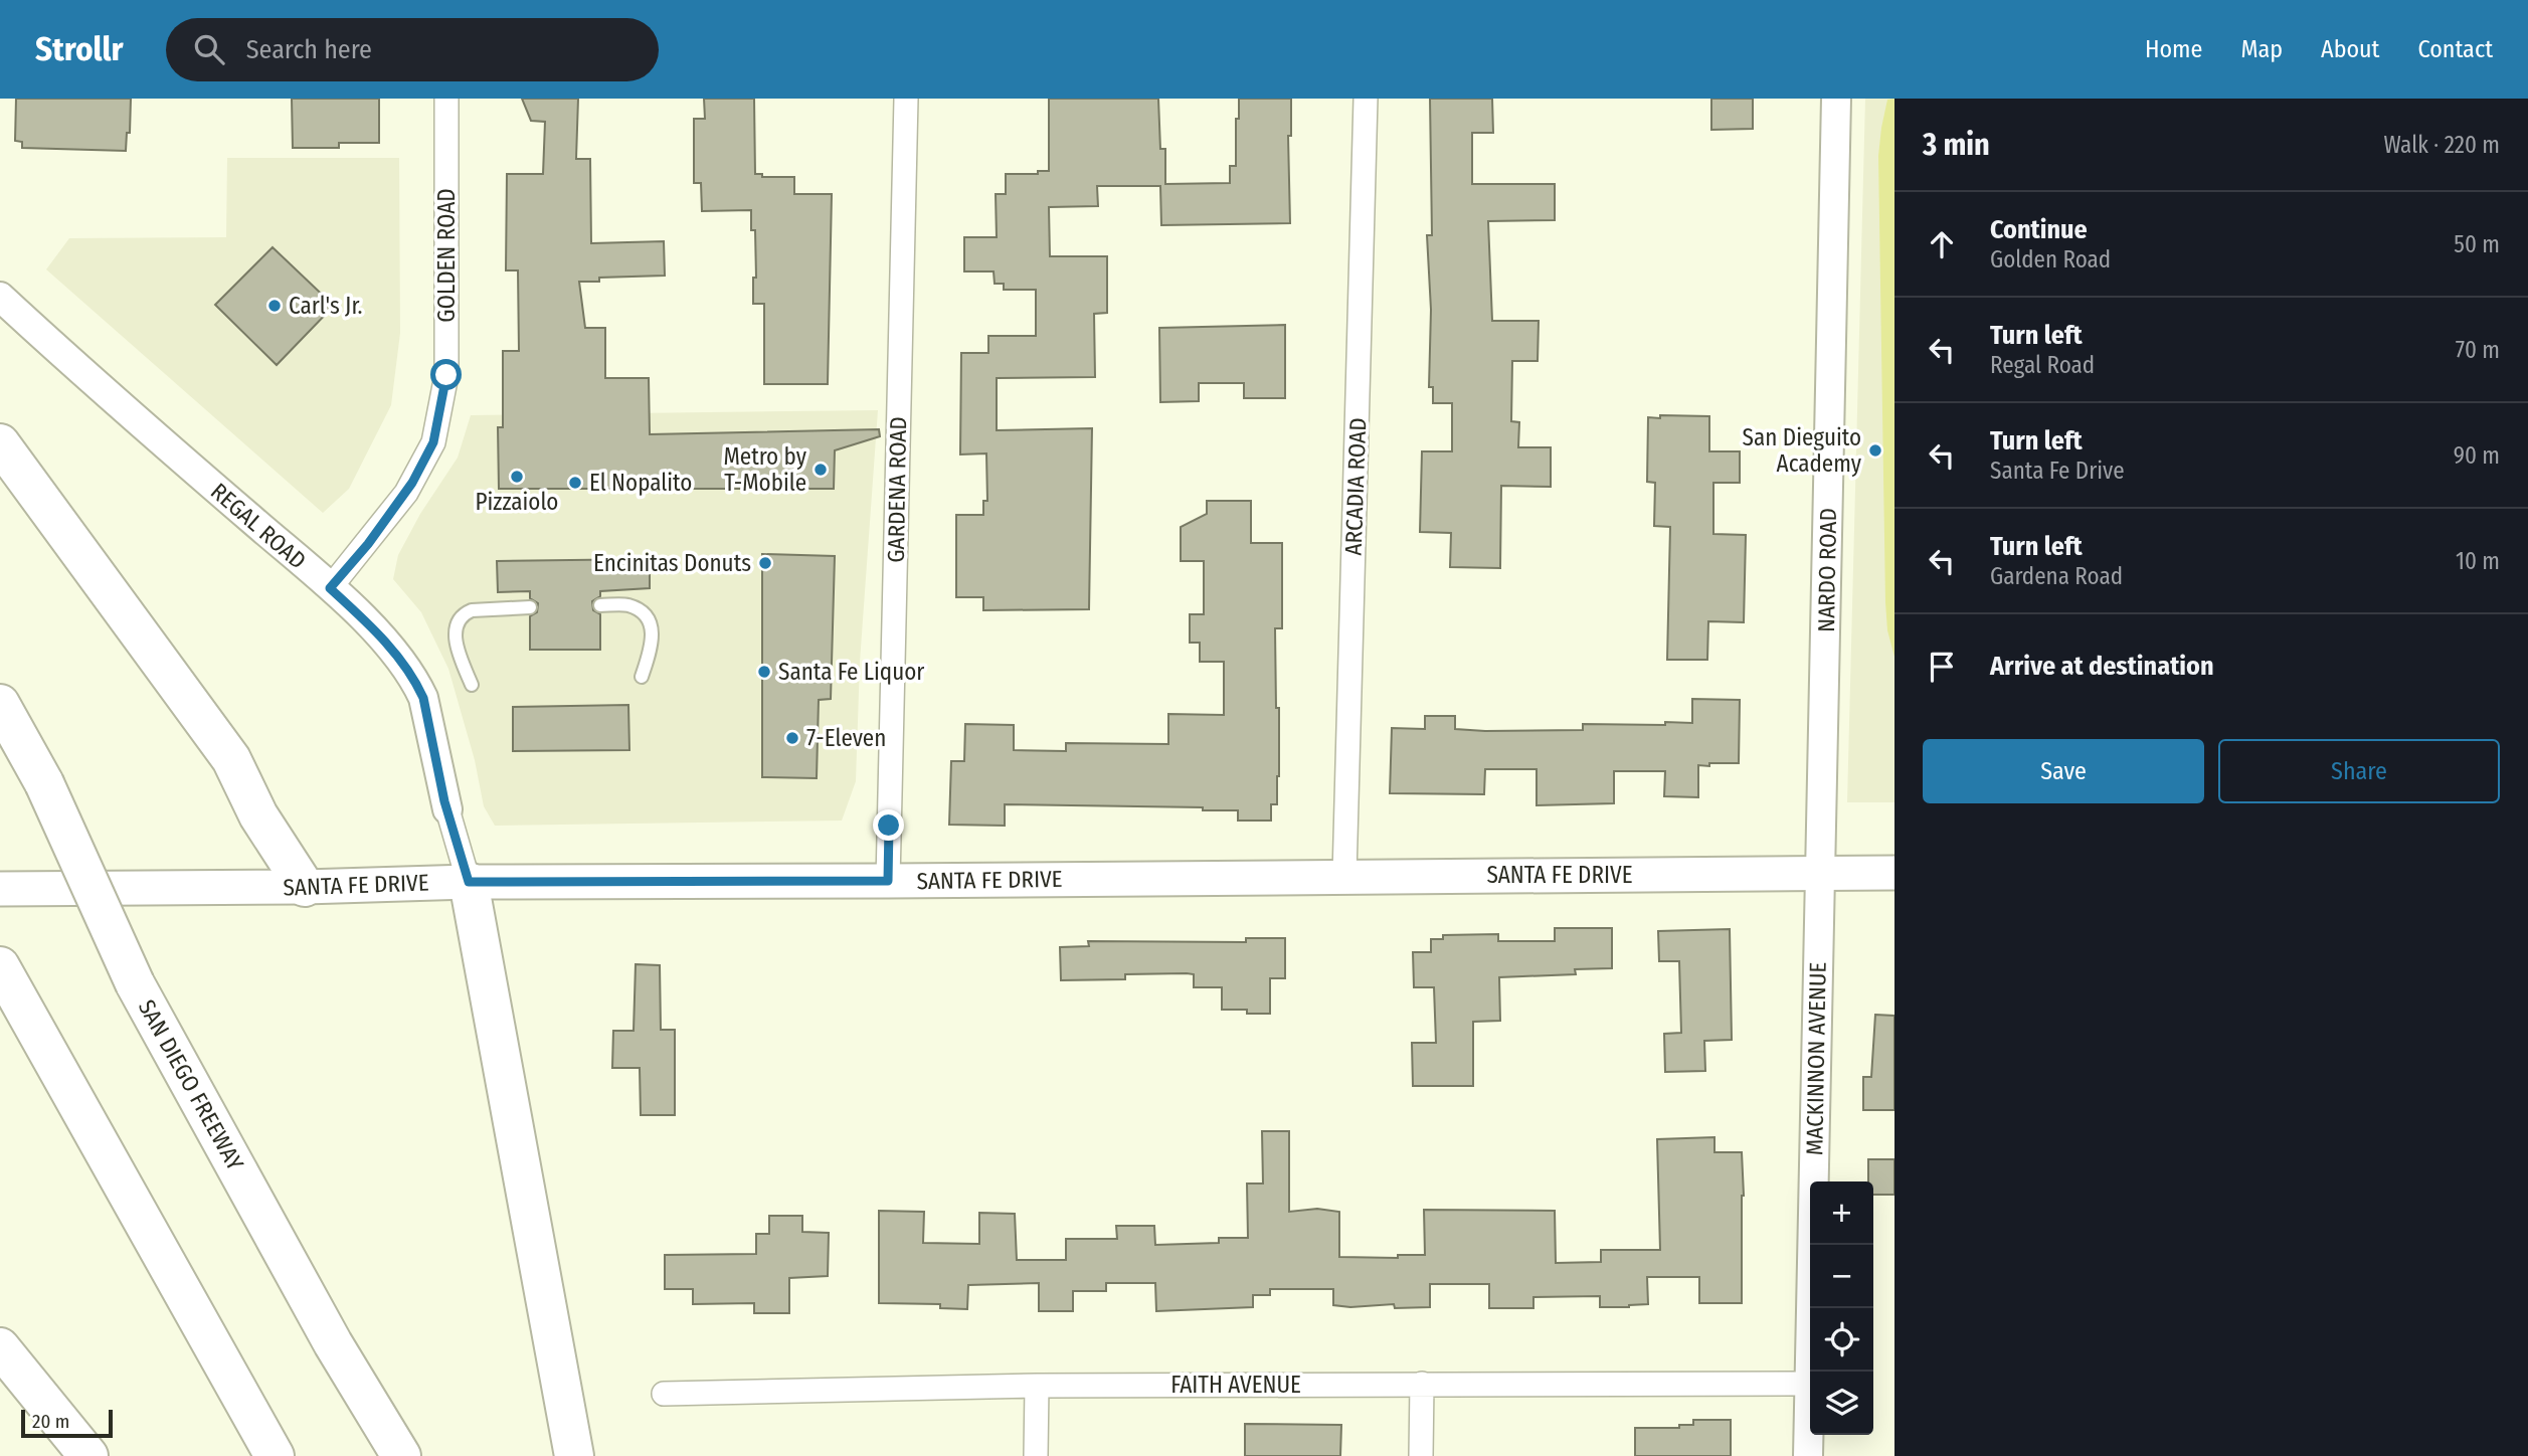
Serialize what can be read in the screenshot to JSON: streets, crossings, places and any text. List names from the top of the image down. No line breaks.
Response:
{"streets":{"highway":["SAN DIEGO FREEWAY"],"main road":["SANTA FE DRIVE"],"street":["GOLDEN ROAD","ARCADIA ROAD","GARDENA ROAD","REGAL ROAD","NARDO ROAD","MACKINNON AVENUE","FAITH AVENUE"]},"crossings":[["GOLDEN ROAD","REGAL ROAD"],["ARCADIA ROAD","SANTA FE DRIVE"],["GARDENA ROAD","SANTA FE DRIVE"],["REGAL ROAD","SANTA FE DRIVE"],["NARDO ROAD","SANTA FE DRIVE"],["NARDO ROAD","MACKINNON AVENUE"],["SANTA FE DRIVE","MACKINNON AVENUE"],["MACKINNON AVENUE","FAITH AVENUE"]],"places":["Carl's Jr.","San Dieguito Academy","Metro by T-Mobile","Pizzaiolo","El Nopalito","Encinitas Donuts","Santa Fe Liquor","7-Eleven"],"scale_bar":"20 m","page":{"header":"Strollr","search":"Search here","nav":["Home","Map","About","Contact"],"heading":["3 min","Walk · 220 m"],"list":[["Continue","Golden Road","50 m"],["Turn left","Regal Road","70 m"],["Turn left","Santa Fe Drive","90 m"],["Turn left","Gardena Road","10 m"],"Arrive at destination"],"buttons":["Save","Share"],"map_buttons":["+","−"],"scale":"20 m"}}
